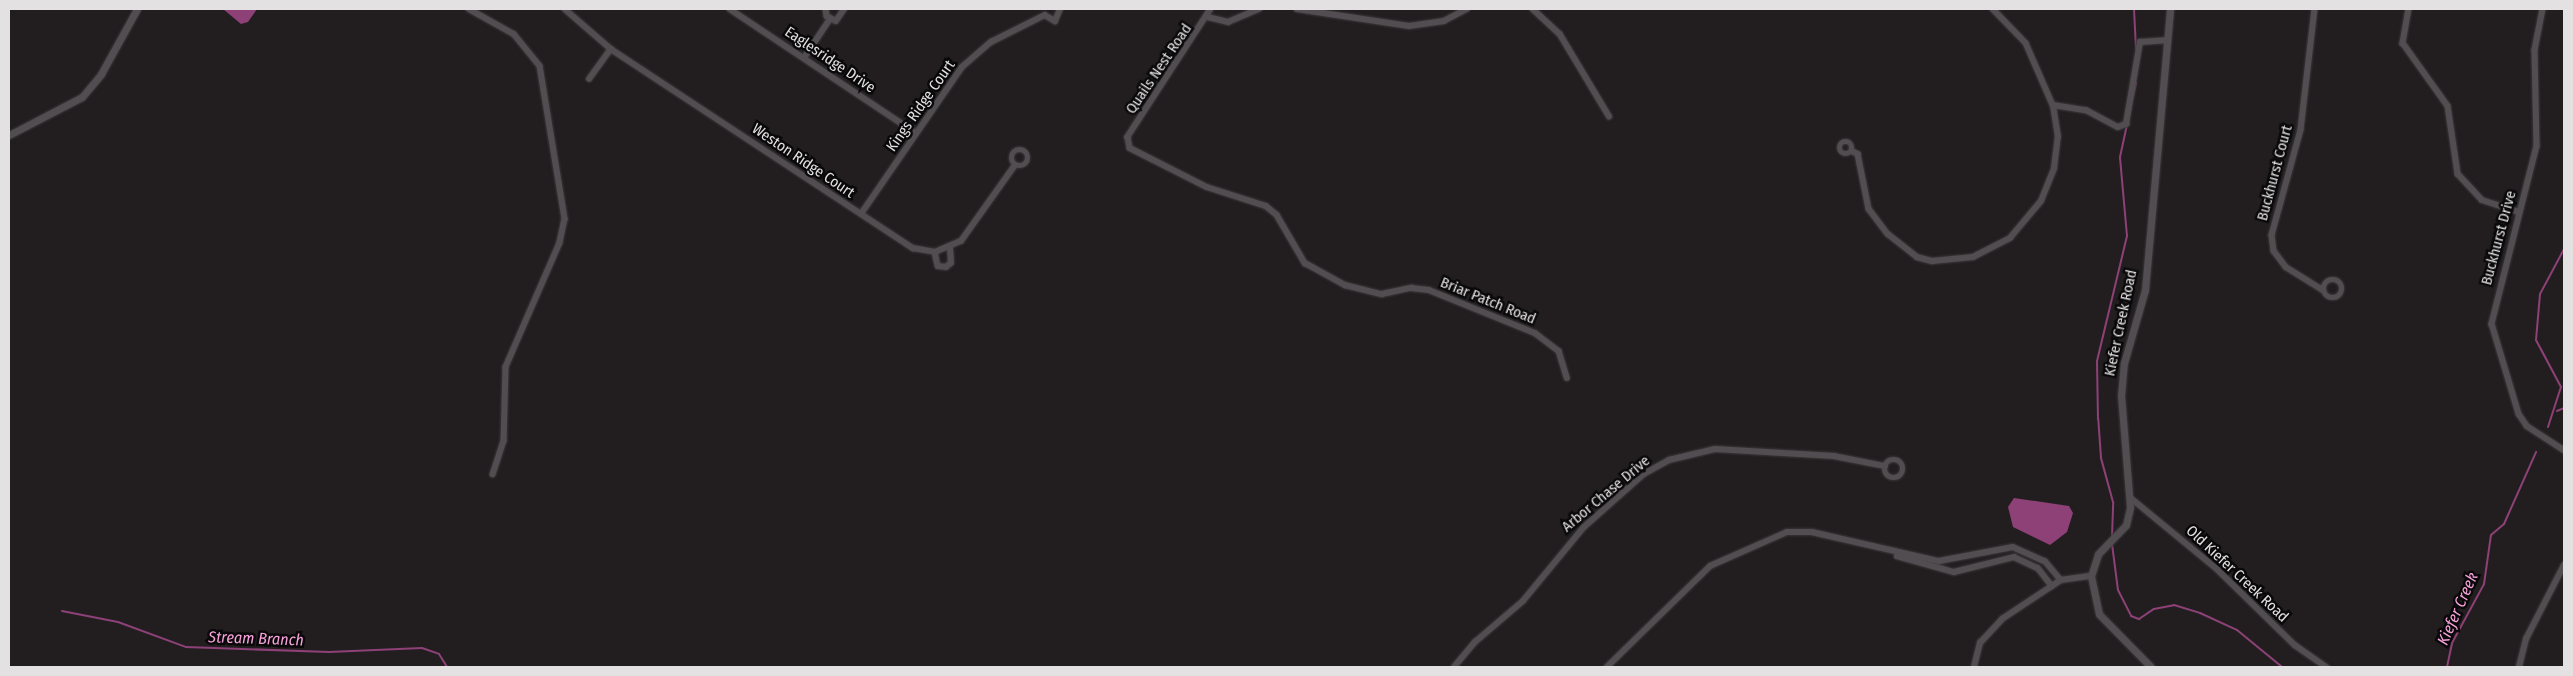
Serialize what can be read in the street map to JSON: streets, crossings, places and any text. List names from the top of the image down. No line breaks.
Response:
{"streets":{"street":["Eaglesridge Drive","Quails Nest Road","Kings Ridge Court","Weston Ridge Court","Buckhurst Court","Buckhurst Drive","Briar Patch Road","Kiefer Creek Road","Arbor Chase Drive","Old Kiefer Creek Road"]},"crossings":[["Eaglesridge Drive","Kings Ridge Court"],["Quails Nest Road","Briar Patch Road"],["Kings Ridge Court","Weston Ridge Court"],["Kiefer Creek Road","Old Kiefer Creek Road"]],"water":["Kiefer Creek","Stream Branch"]}
